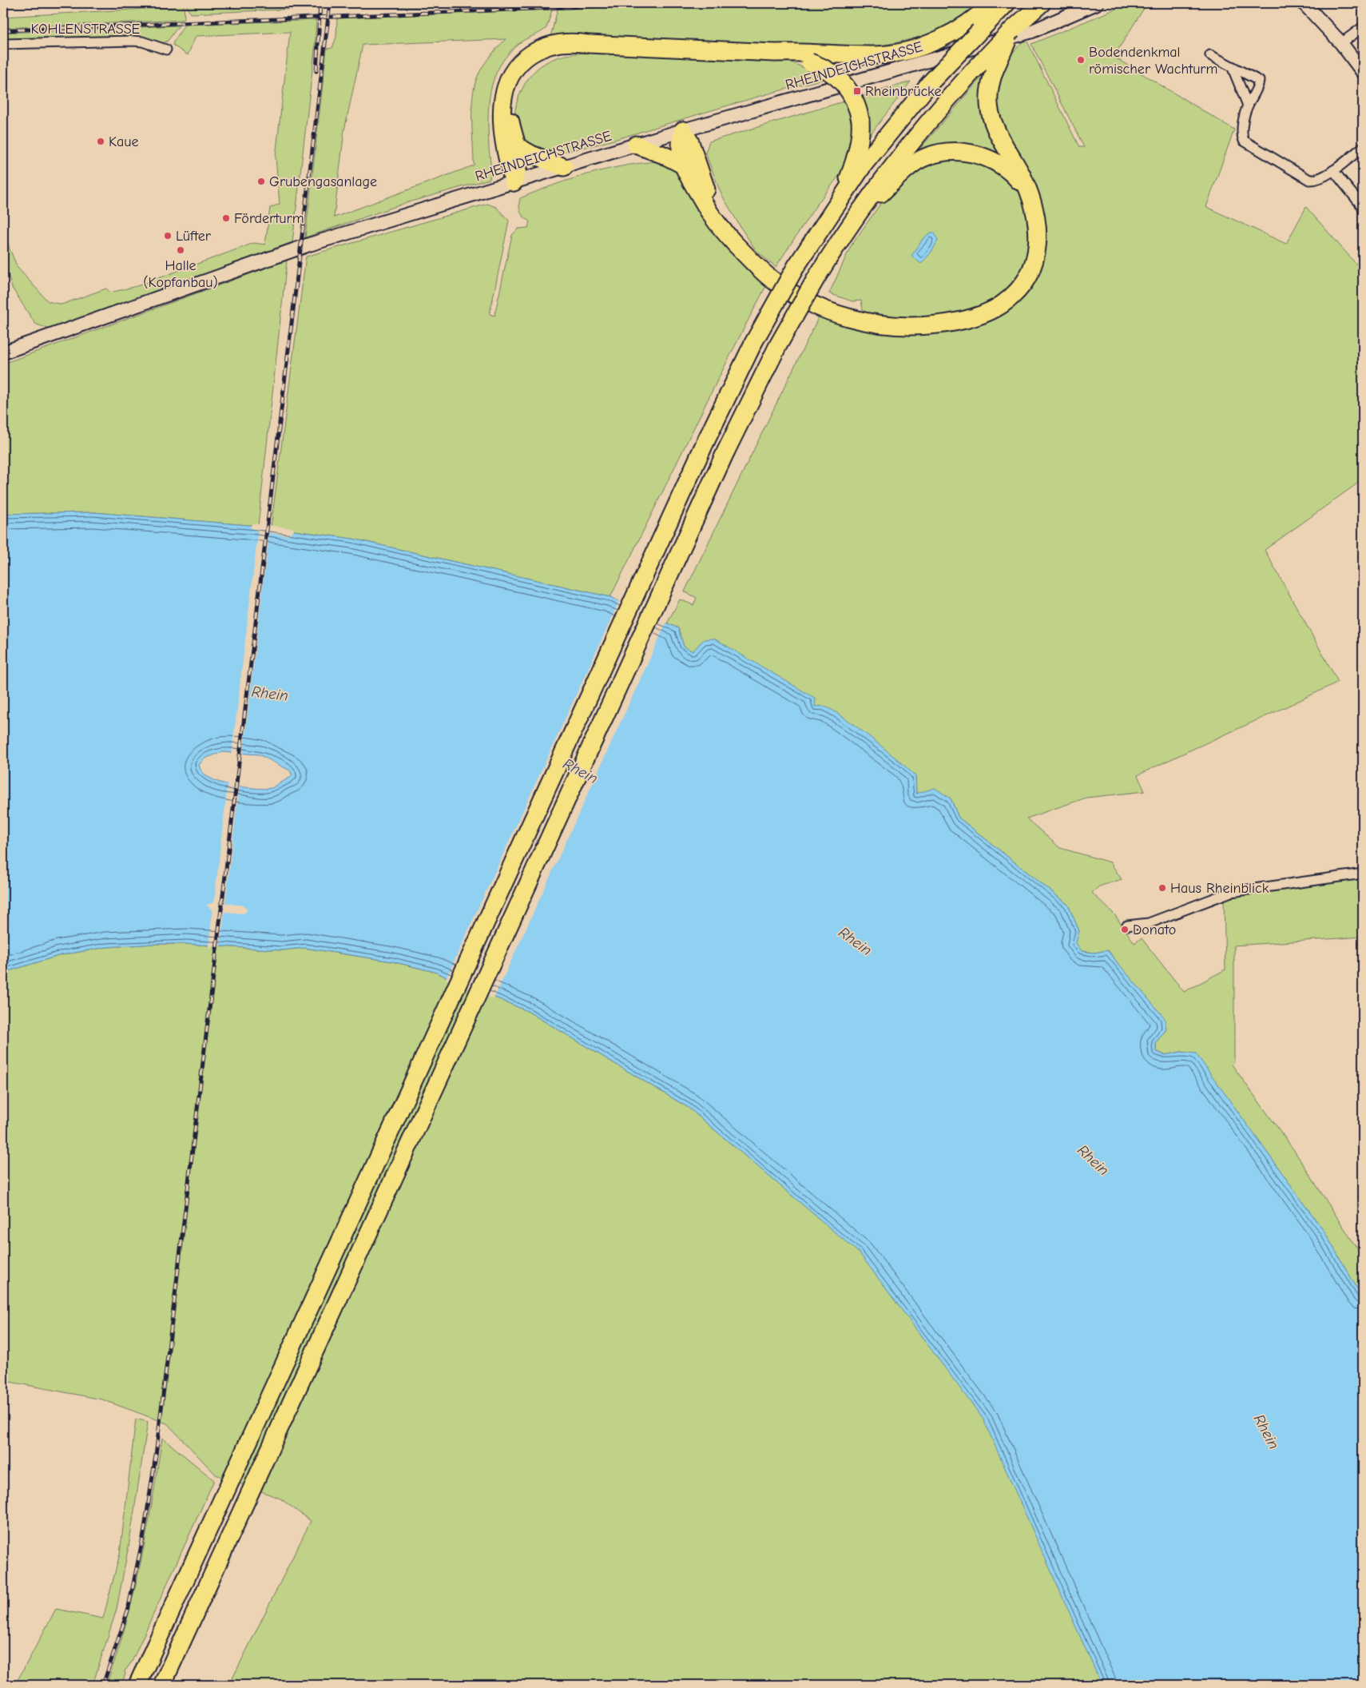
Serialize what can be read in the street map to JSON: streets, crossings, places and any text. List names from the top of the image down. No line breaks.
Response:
{"streets":{"main road":["RHEINDEICHSTRASSE"],"street":["KOHLENSTRASSE"]},"water":["Rhein"],"places":{"other":["Bodendenkmal römischer Wachturm","Kaue","Grubengasanlage","Förderturm","Lüfter","Halle (Kopfanbau)","Haus Rheinblick","Donato"],"transit":["Rheinbrücke"]}}
